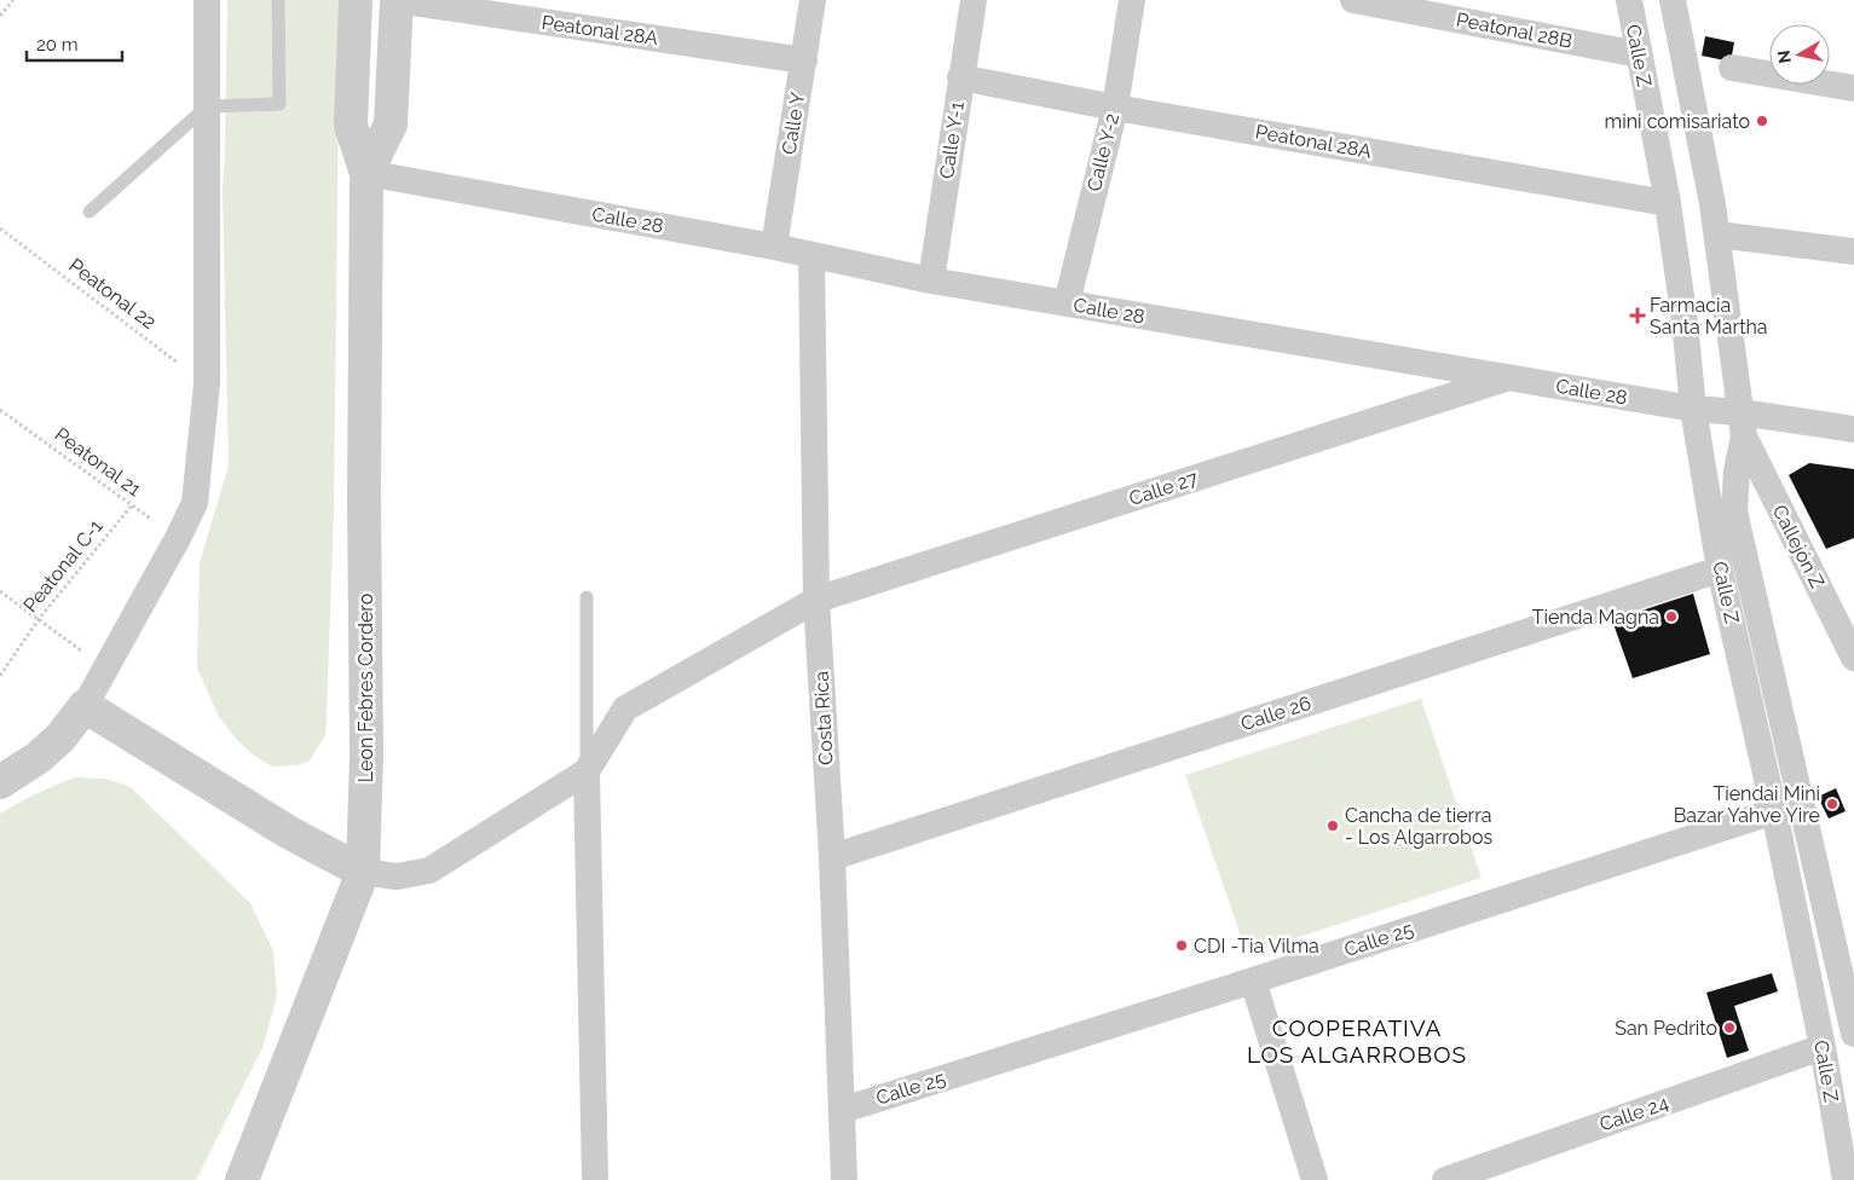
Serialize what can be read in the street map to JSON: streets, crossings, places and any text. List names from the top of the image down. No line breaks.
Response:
{"streets":{"street":["Peatonal 28A","Peatonal 28B","Calle Z","Calle Y","Calle Y-1","Calle Y-2","Calle 28","Calle 27","Callejón Z","Leon Febres Cordero","Calle 26","Costa Rica","Calle 25","Calle 24"],"path":["Peatonal 22","Peatonal 21","Peatonal C-1"]},"crossings":[["Peatonal 28A","Calle Z"],["Peatonal 28A","Calle Y"],["Peatonal 28A","Calle Y-1"],["Peatonal 28A","Calle Y-2"],["Peatonal 28A","Leon Febres Cordero"],["Peatonal 28B","Calle Z"],["Calle Z","Calle 28"],["Calle Z","Callejón Z"],["Calle Z","Calle 26"],["Calle Z","Calle 25"],["Calle Z","Calle 24"],["Calle Y","Calle 28"],["Calle Y-1","Calle 28"],["Calle Y-2","Calle 28"],["Calle 28","Calle 27"],["Calle 28","Callejón Z"],["Calle 28","Leon Febres Cordero"],["Calle 28","Costa Rica"],["Peatonal 21","Peatonal C-1"],["Calle 27","Costa Rica"],["Calle 26","Costa Rica"],["Costa Rica","Calle 25"]],"districts":["COOPERATIVA LOS ALGARROBOS"],"places":{"other":["mini comisariato","Tienda Magna","Tiendai Mini Bazar Yahve Yire","Cancha de tierra - Los Algarrobos","CDI -Tia Vilma","San Pedrito"],"health":["Farmacia Santa Martha"]},"scale_bar":"20 m","north":"left"}
